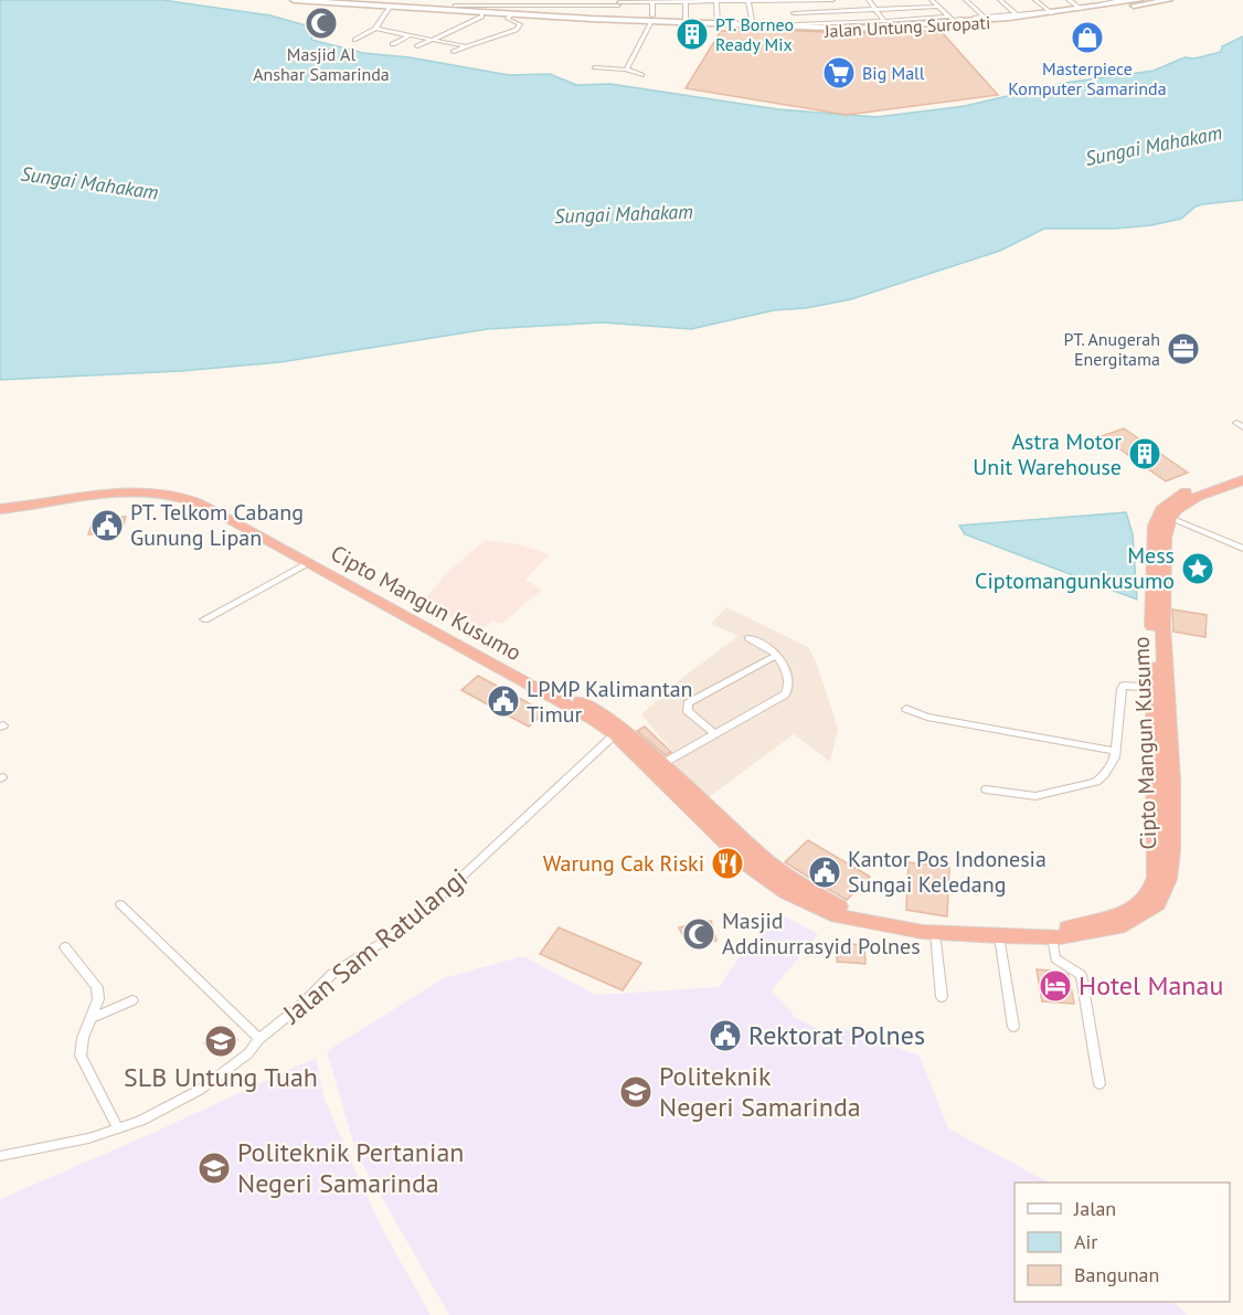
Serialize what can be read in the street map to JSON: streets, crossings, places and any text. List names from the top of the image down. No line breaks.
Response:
{"streets":{"highway":["Cipto Mangun Kusumo"],"main road":["Jalan Untung Suropati"],"street":["Jalan Sam Ratulangi"]},"crossings":[["Cipto Mangun Kusumo","Jalan Sam Ratulangi"]],"water":["Sungai Mahakam"],"places":{"mosque":["Masjid Al Anshar Samarinda","Masjid Addinurrasyid Polnes"],"building":["PT. Borneo Ready Mix","Astra Motor Unit Warehouse"],"shop":["Masterpiece Komputer Samarinda"],"supermarket":["Big Mall"],"office":["PT. Anugerah Energitama"],"public building":["PT. Telkom Cabang Gunung Lipan","LPMP Kalimantan Timur","Kantor Pos Indonesia Sungai Keledang","Rektorat Polnes"],"place":["Mess Ciptomangunkusumo"],"restaurant":["Warung Cak Riski"],"hotel":["Hotel Manau"],"school or university":["SLB Untung Tuah","Politeknik Negeri Samarinda","Politeknik Pertanian Negeri Samarinda"]},"legend":["Jalan","Air","Bangunan"]}
